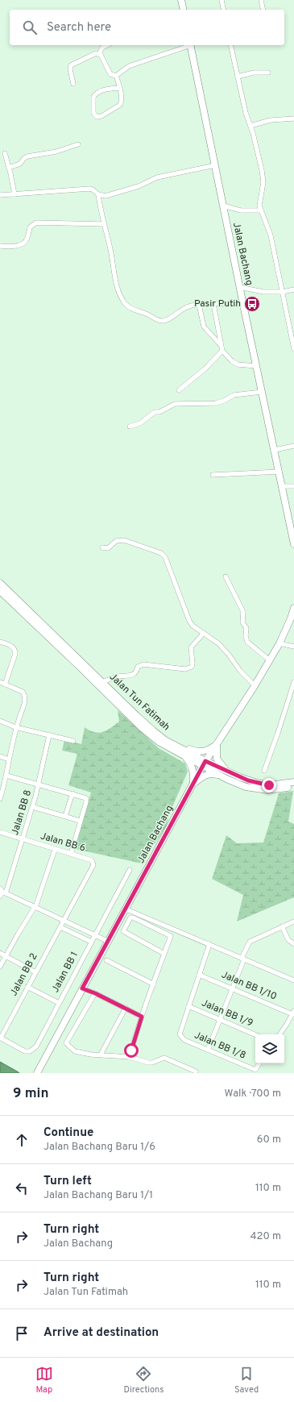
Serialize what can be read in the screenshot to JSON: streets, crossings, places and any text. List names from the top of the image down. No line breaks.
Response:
{"streets":{"street":["Jalan Bachang","Jalan Tun Fatimah","Jalan BB 8","Jalan BB 6","Jalan BB 1","Jalan BB 2","Jalan BB 1/10","Jalan BB 1/9","Jalan BB 1/8"]},"crossings":[["Jalan Bachang","Jalan Tun Fatimah"],["Jalan BB 8","Jalan BB 6"],["Jalan BB 6","Jalan BB 2"],["Jalan BB 1","Jalan BB 2"],["Jalan BB 1/9","Jalan BB 1/8"]],"places":{"bus stop":["Pasir Putih"]},"page":{"search":"Search here","heading":["9 min","Walk · 700 m"],"list":[["Continue","Jalan Bachang Baru 1/6","60 m"],["Turn left","Jalan Bachang Baru 1/1","110 m"],["Turn right","Jalan Bachang","420 m"],["Turn right","Jalan Tun Fatimah","110 m"],"Arrive at destination"],"nav":["Map","Directions","Saved"]}}
